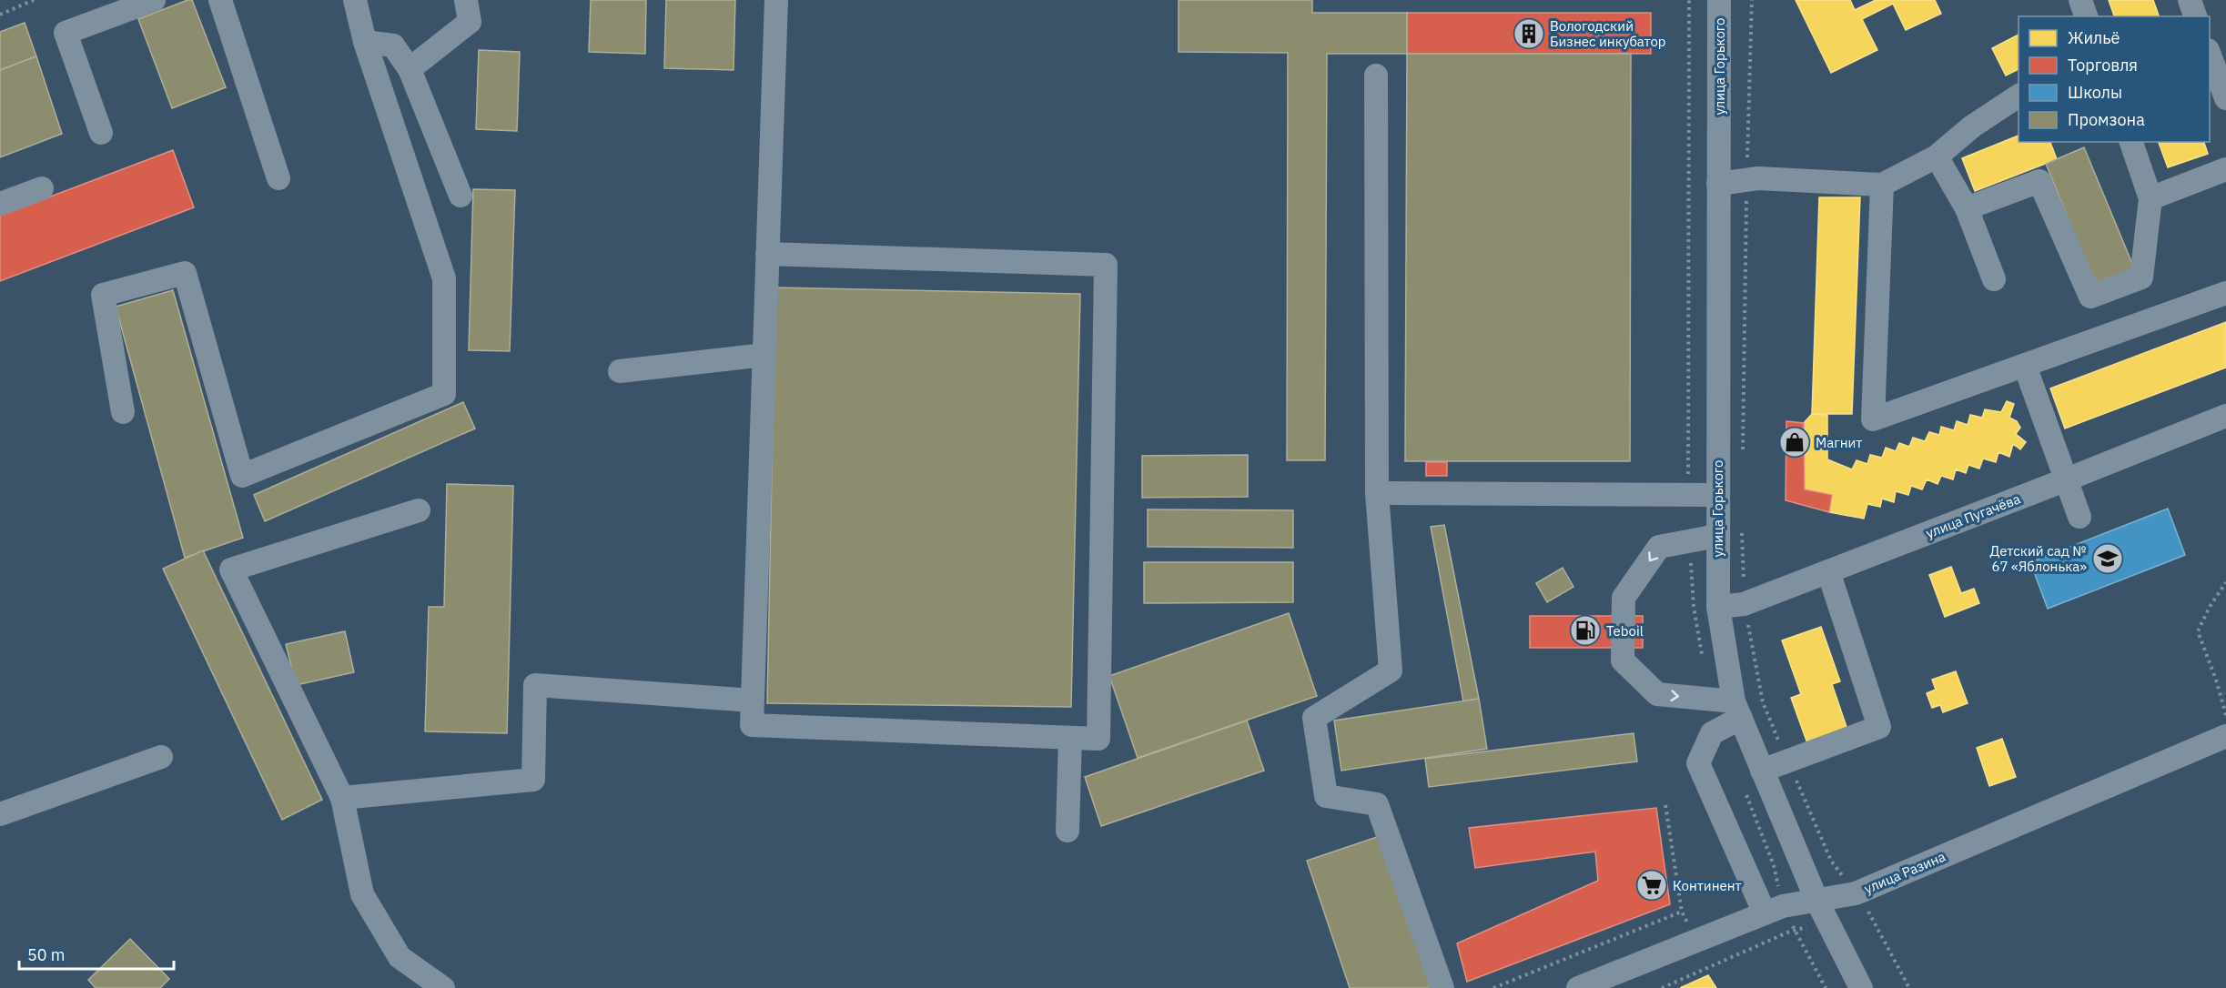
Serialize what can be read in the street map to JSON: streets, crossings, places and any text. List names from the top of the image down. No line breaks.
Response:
{"streets":{"street":["улица Горького","улица Пугачёва","улица Разина"]},"crossings":[["улица Горького","улица Пугачёва"],["улица Горького","улица Разина"]],"places":{"building":["Вологодский Бизнес инкубатор"],"shop":["Магнит"],"school or university":["Детский сад № 67 «Яблонька»"],"fuel station":["Teboil"],"supermarket":["Континент"]},"legend":["Жильё","Торговля","Школы","Промзона"],"scale_bar":"50 m"}
